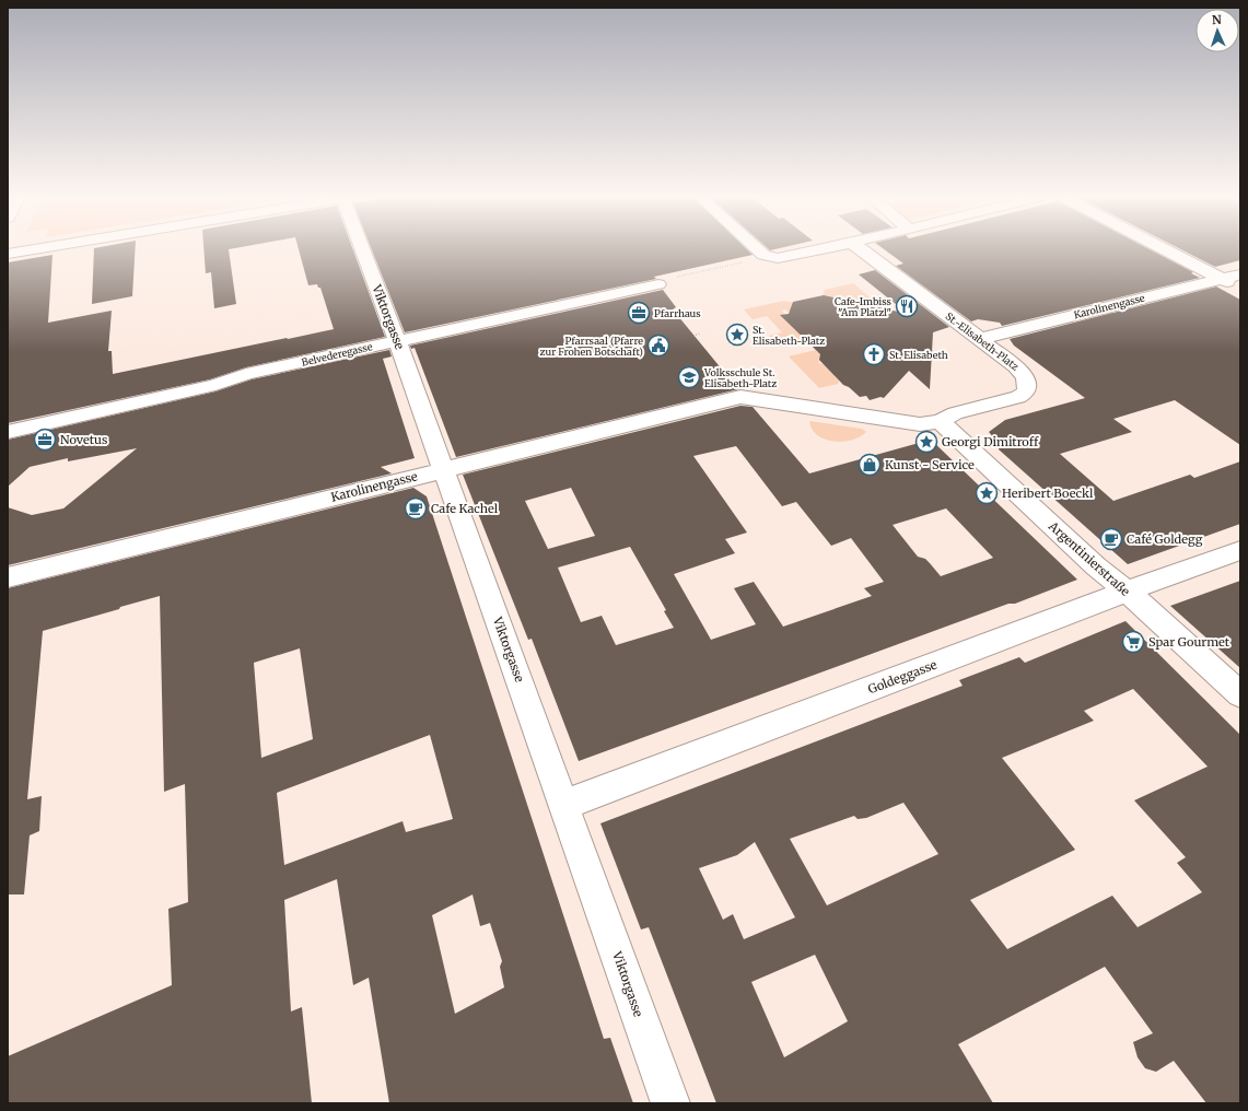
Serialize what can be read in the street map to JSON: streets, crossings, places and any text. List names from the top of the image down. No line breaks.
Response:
{"streets":{"street":["Karolinengasse","Viktorgasse","St.-Elisabeth-Platz","Belvederegasse","Argentinierstraße","Goldeggasse"]},"crossings":[["Karolinengasse","Viktorgasse"],["Karolinengasse","St.-Elisabeth-Platz"],["Viktorgasse","Belvederegasse"],["Viktorgasse","Goldeggasse"],["St.-Elisabeth-Platz","Argentinierstraße"],["Argentinierstraße","Goldeggasse"]],"places":{"restaurant":["Cafe-Imbiss \"Am Platzl\""],"office":["Pfarrhaus","Novetus"],"place":["St. Elisabeth-Platz","Georgi Dimitroff","Heribert Boeckl"],"public building":["Pfarrsaal (Pfarre zur Frohen Botschaft)"],"church":["St. Elisabeth"],"school or university":["Volksschule St. Elisabeth-Platz"],"shop":["Kunst - Service"],"cafe":["Cafe Kachel","Café Goldegg"],"supermarket":["Spar Gourmet"]},"north":"top"}
